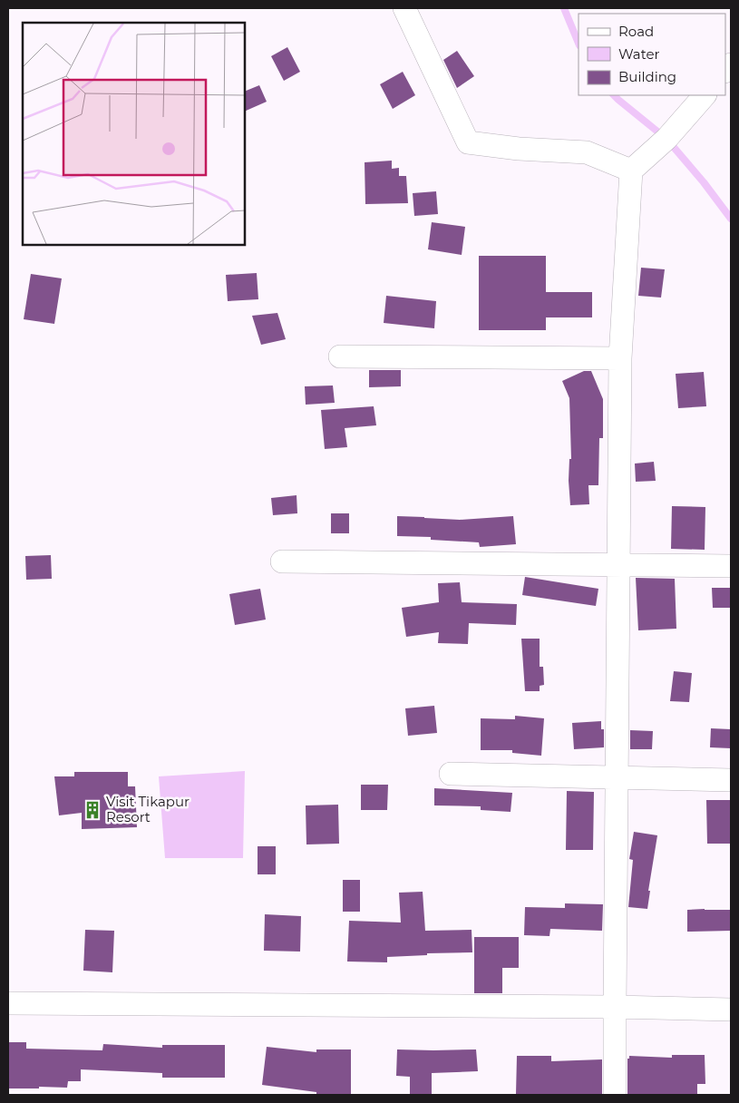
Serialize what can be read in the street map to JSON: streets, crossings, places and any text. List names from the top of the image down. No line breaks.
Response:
{"places":{"building":["Visit Tikapur Resort"]},"legend":["Road","Water","Building"]}
